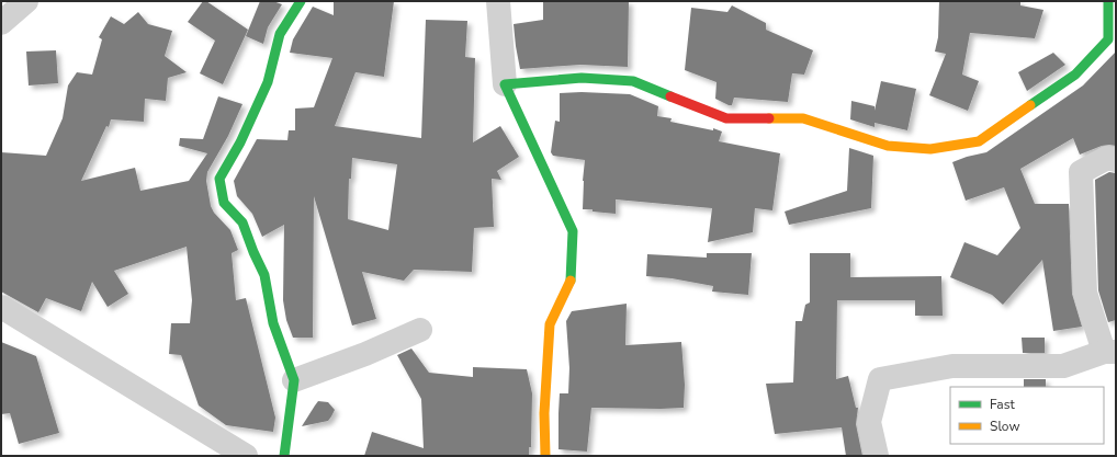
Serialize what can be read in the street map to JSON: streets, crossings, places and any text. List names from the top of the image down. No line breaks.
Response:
{"legend":["Fast","Slow"]}
